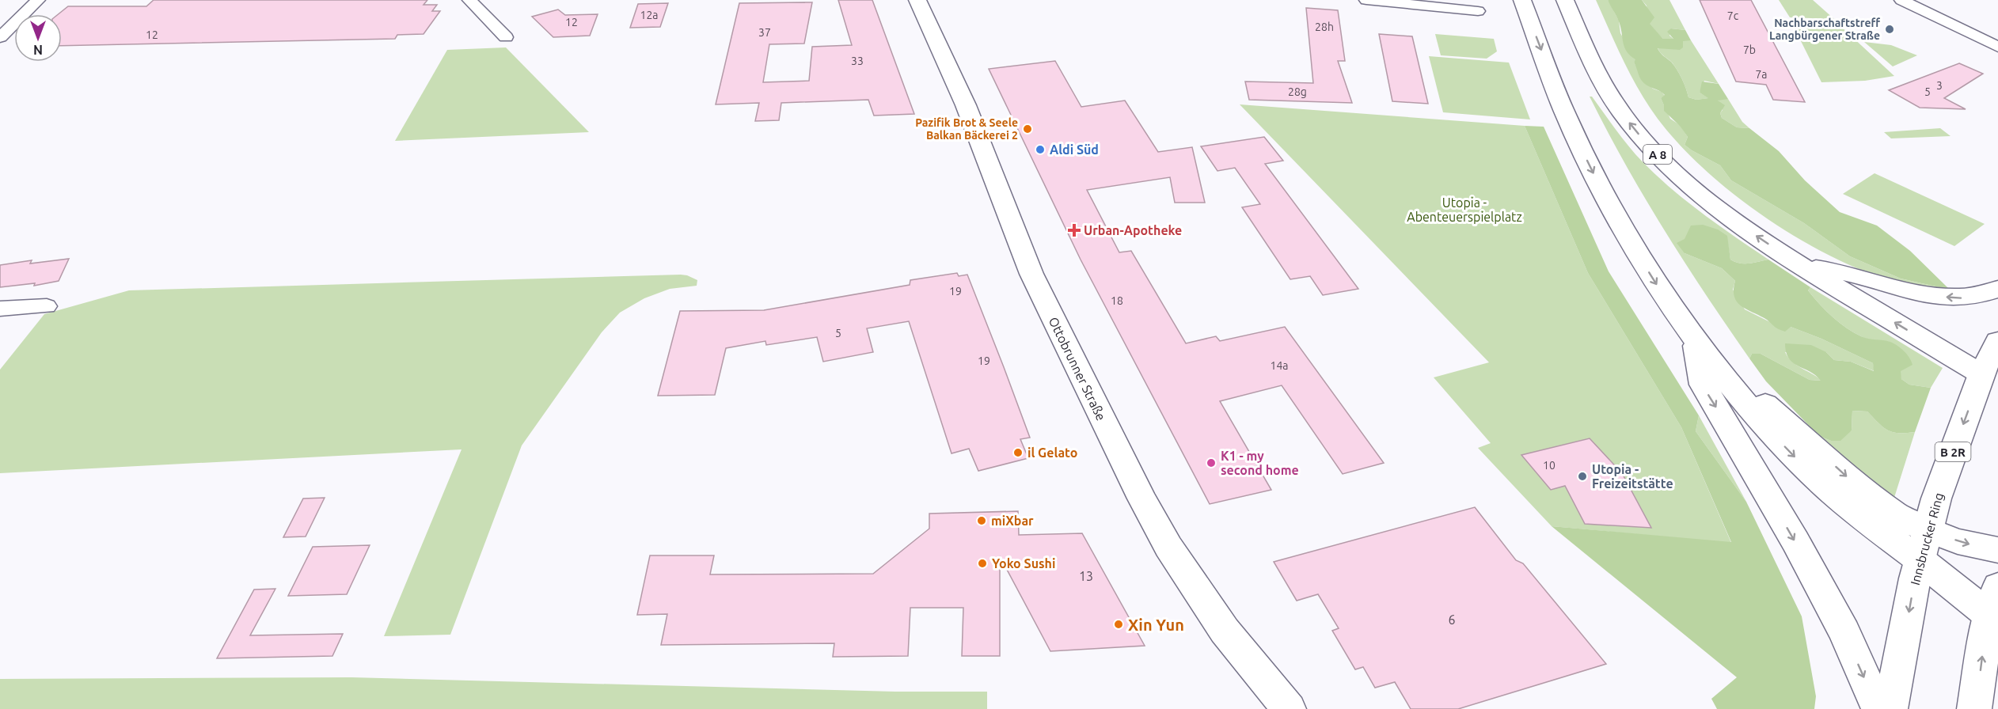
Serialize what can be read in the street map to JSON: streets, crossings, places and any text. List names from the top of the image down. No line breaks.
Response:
{"streets":{"main road":["A 8","Ottobrunner Straße","B 2R","Innsbrucker Ring"]},"crossings":[["A 8","B 2R"],["A 8","Innsbrucker Ring"],["B 2R","Innsbrucker Ring"]],"one_way":["Innsbrucker Ring"],"parks":["Utopia - Abenteuerspielplatz"],"places":{"other":["Nachbarschaftstreff Langbürgener Straße","Pazifik Brot & Seele Balkan Bäckerei 2","Aldi Süd","il Gelato","K1 - my second home","Utopia - Freizeitstätte","miXbar","Yoko Sushi","Xin Yun"],"health":["Urban-Apotheke"]},"house_numbers":["12a","7c","12","28h","37","12","7b","33","7a","3","28g","5","19","18","5","19","14a","10","13","6"],"north":"bottom"}
